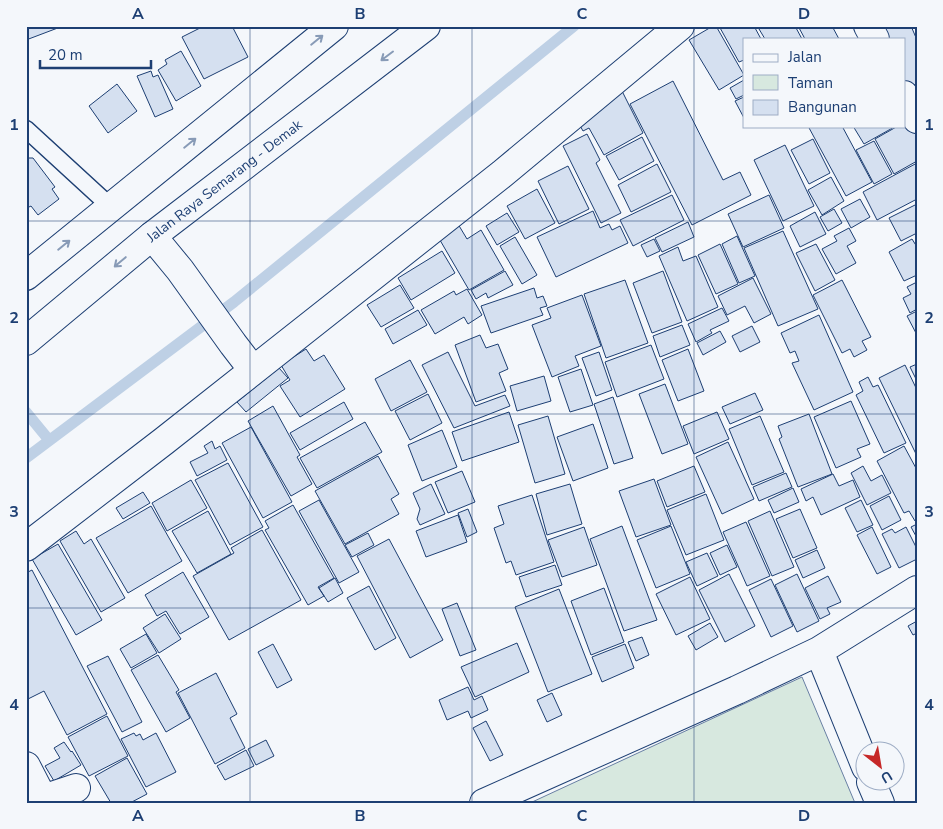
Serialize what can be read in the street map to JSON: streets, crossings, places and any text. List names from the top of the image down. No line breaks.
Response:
{"streets":{"main road":["Jalan Raya Semarang - Demak"]},"legend":["Jalan","Taman","Bangunan"],"scale_bar":"20 m","north":"bottom right","grid":{"columns":["A","B","C","D"],"rows":["1","2","3","4"]}}
